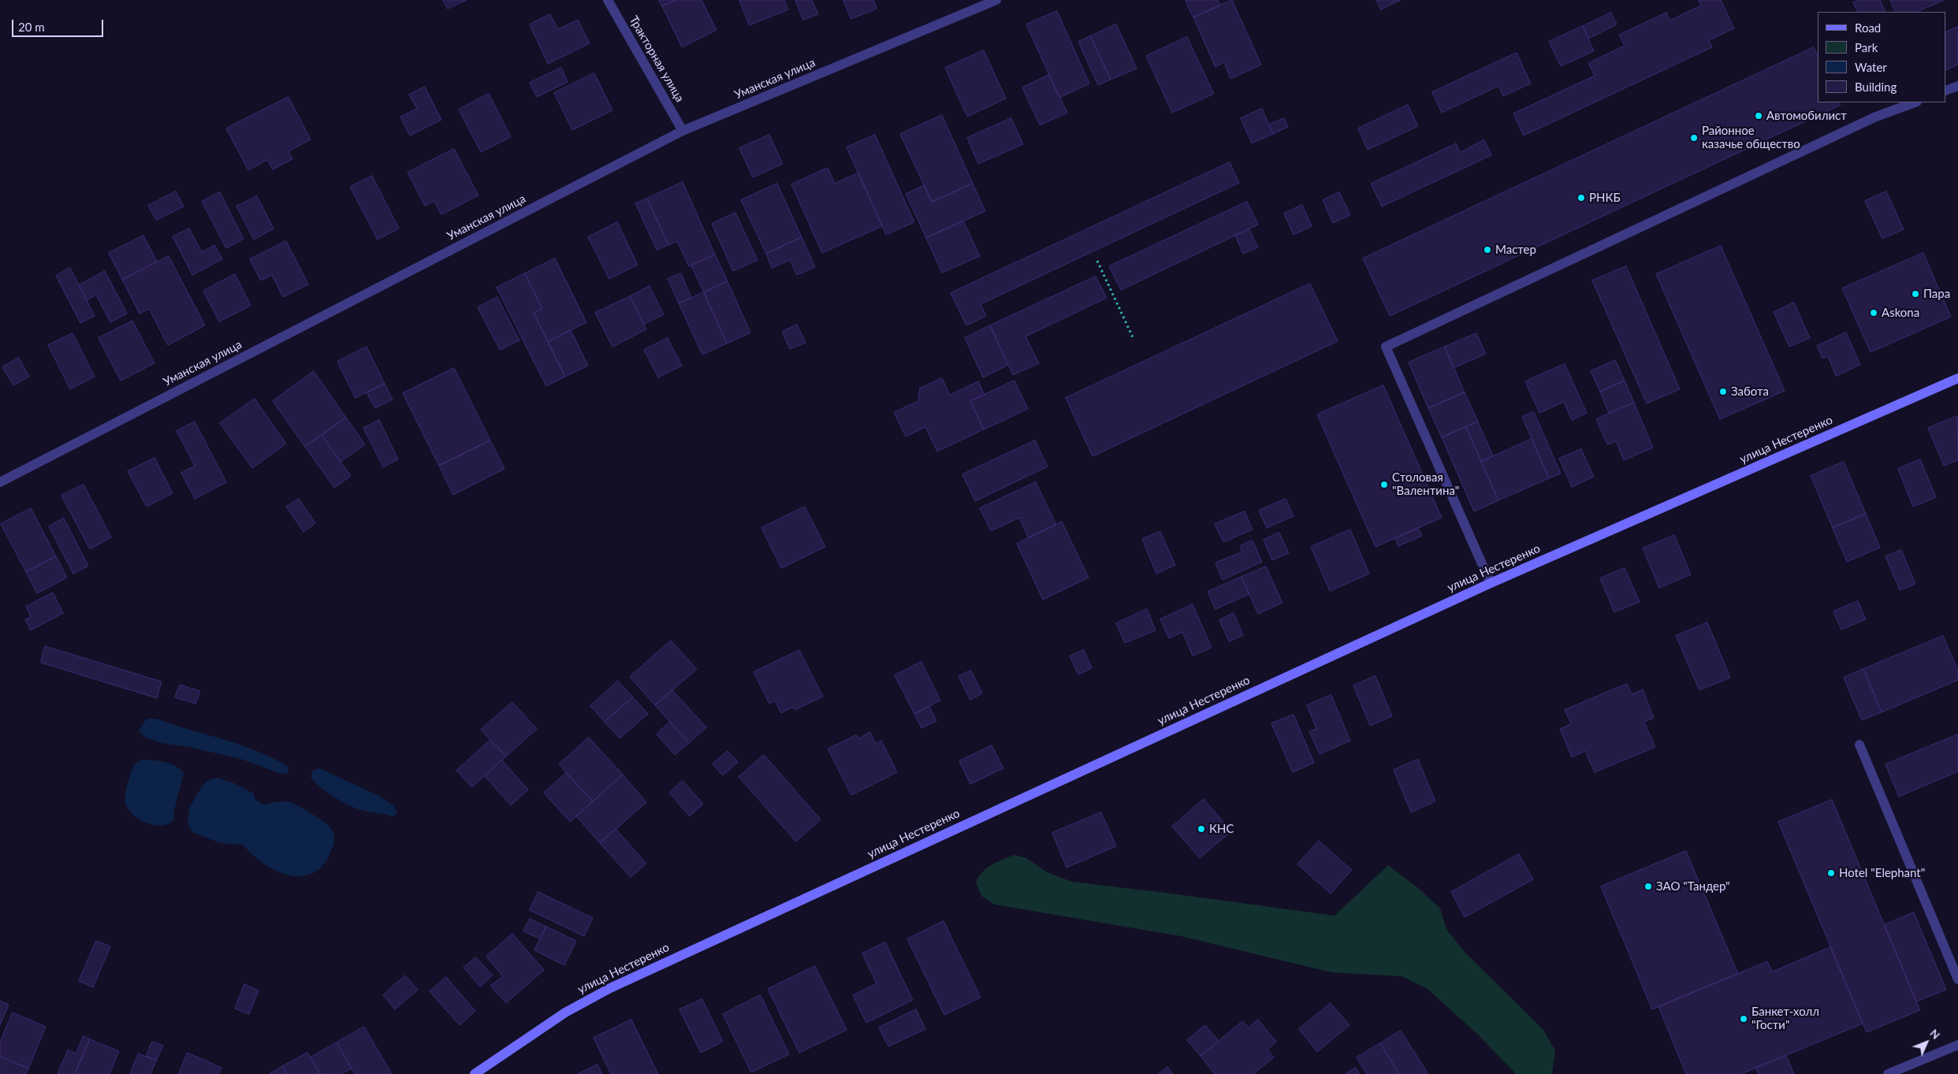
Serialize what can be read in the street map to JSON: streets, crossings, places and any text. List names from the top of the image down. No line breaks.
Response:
{"streets":{"street":["Тракторная улица","Уманская улица","улица Нестеренко"]},"crossings":[["Тракторная улица","Уманская улица"]],"places":["Автомобилист","Районное казачье общество","РНКБ","Мастер","Пара","Askona","Забота","Столовая \"Валентина\"","КНС","Hotel \"Elephant\"","ЗАО \"Тандер\"","Банкет-холл \"Гости\""],"legend":["Road","Park","Water","Building"],"scale_bar":"20 m","north":"top right"}
